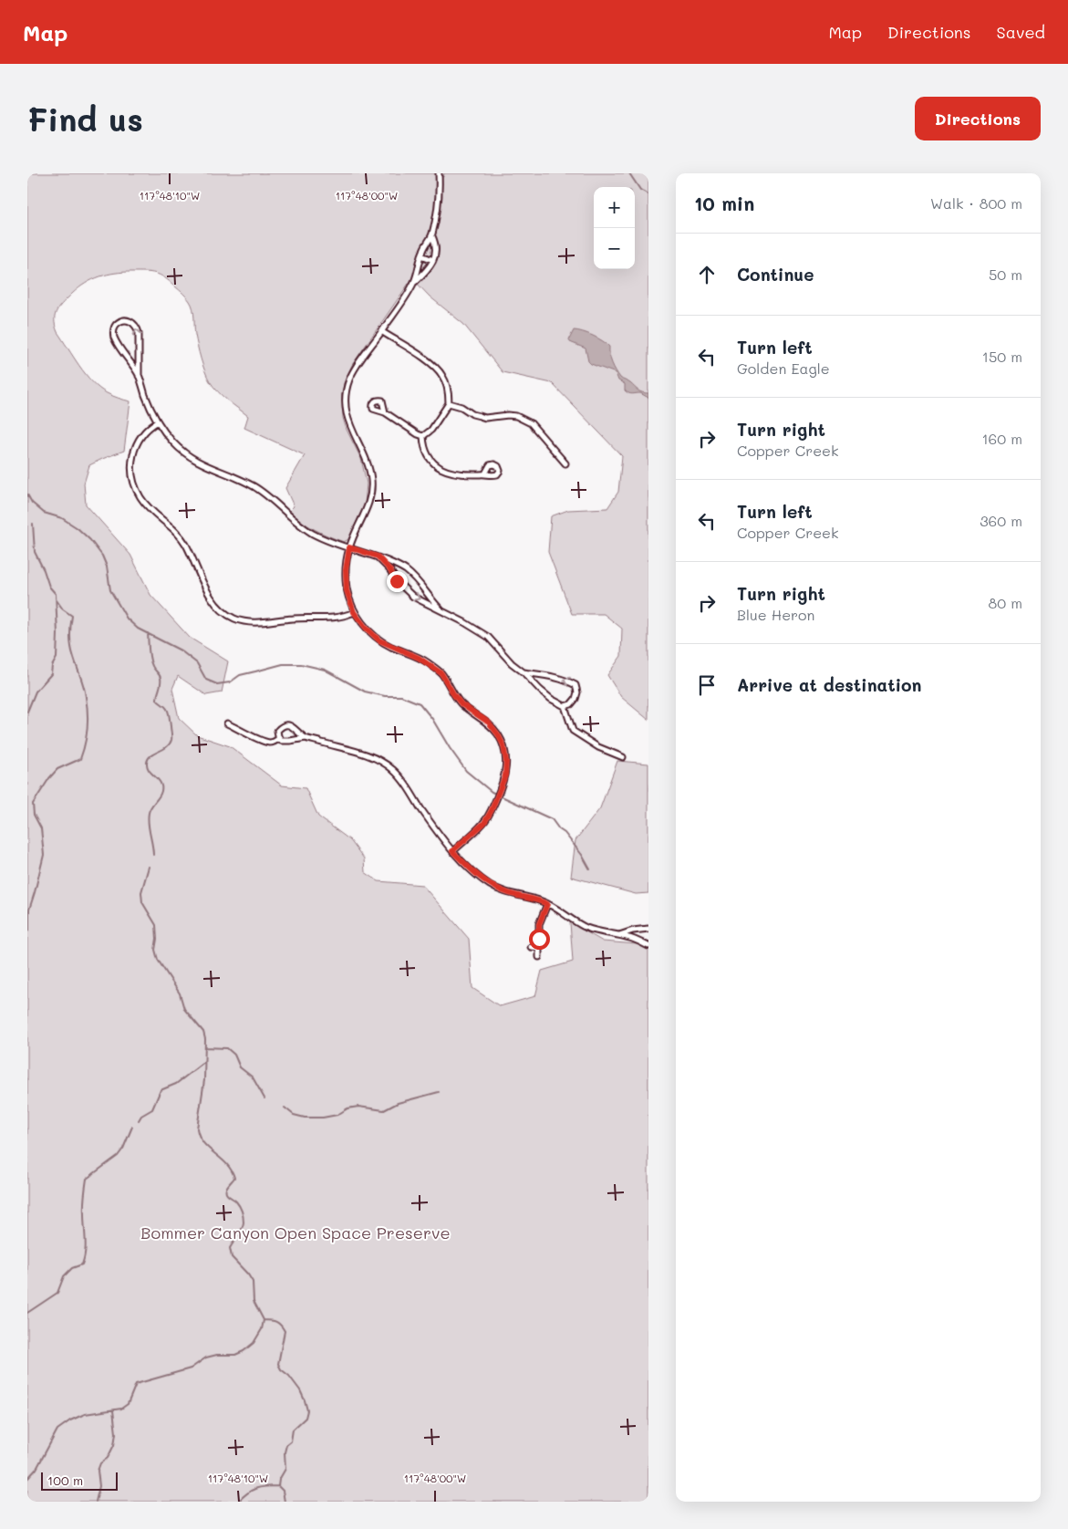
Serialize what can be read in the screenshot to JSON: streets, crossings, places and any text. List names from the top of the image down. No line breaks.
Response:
{"parks":["Bommer Canyon Open Space Preserve"],"scale_bar":"100 m","page":{"header":"Map","nav":["Map","Directions","Saved"],"buttons":"Directions","title":"Find us","heading":["10 min","Walk · 800 m"],"map_buttons":["+","−"],"list":[["Continue","50 m"],["Turn left","Golden Eagle","150 m"],["Turn right","Copper Creek","160 m"],["Turn left","Copper Creek","360 m"],["Turn right","Blue Heron","80 m"],"Arrive at destination"],"scale":"100 m"},"coordinates":["117°48'10\"W","117°48'00\"W"]}
